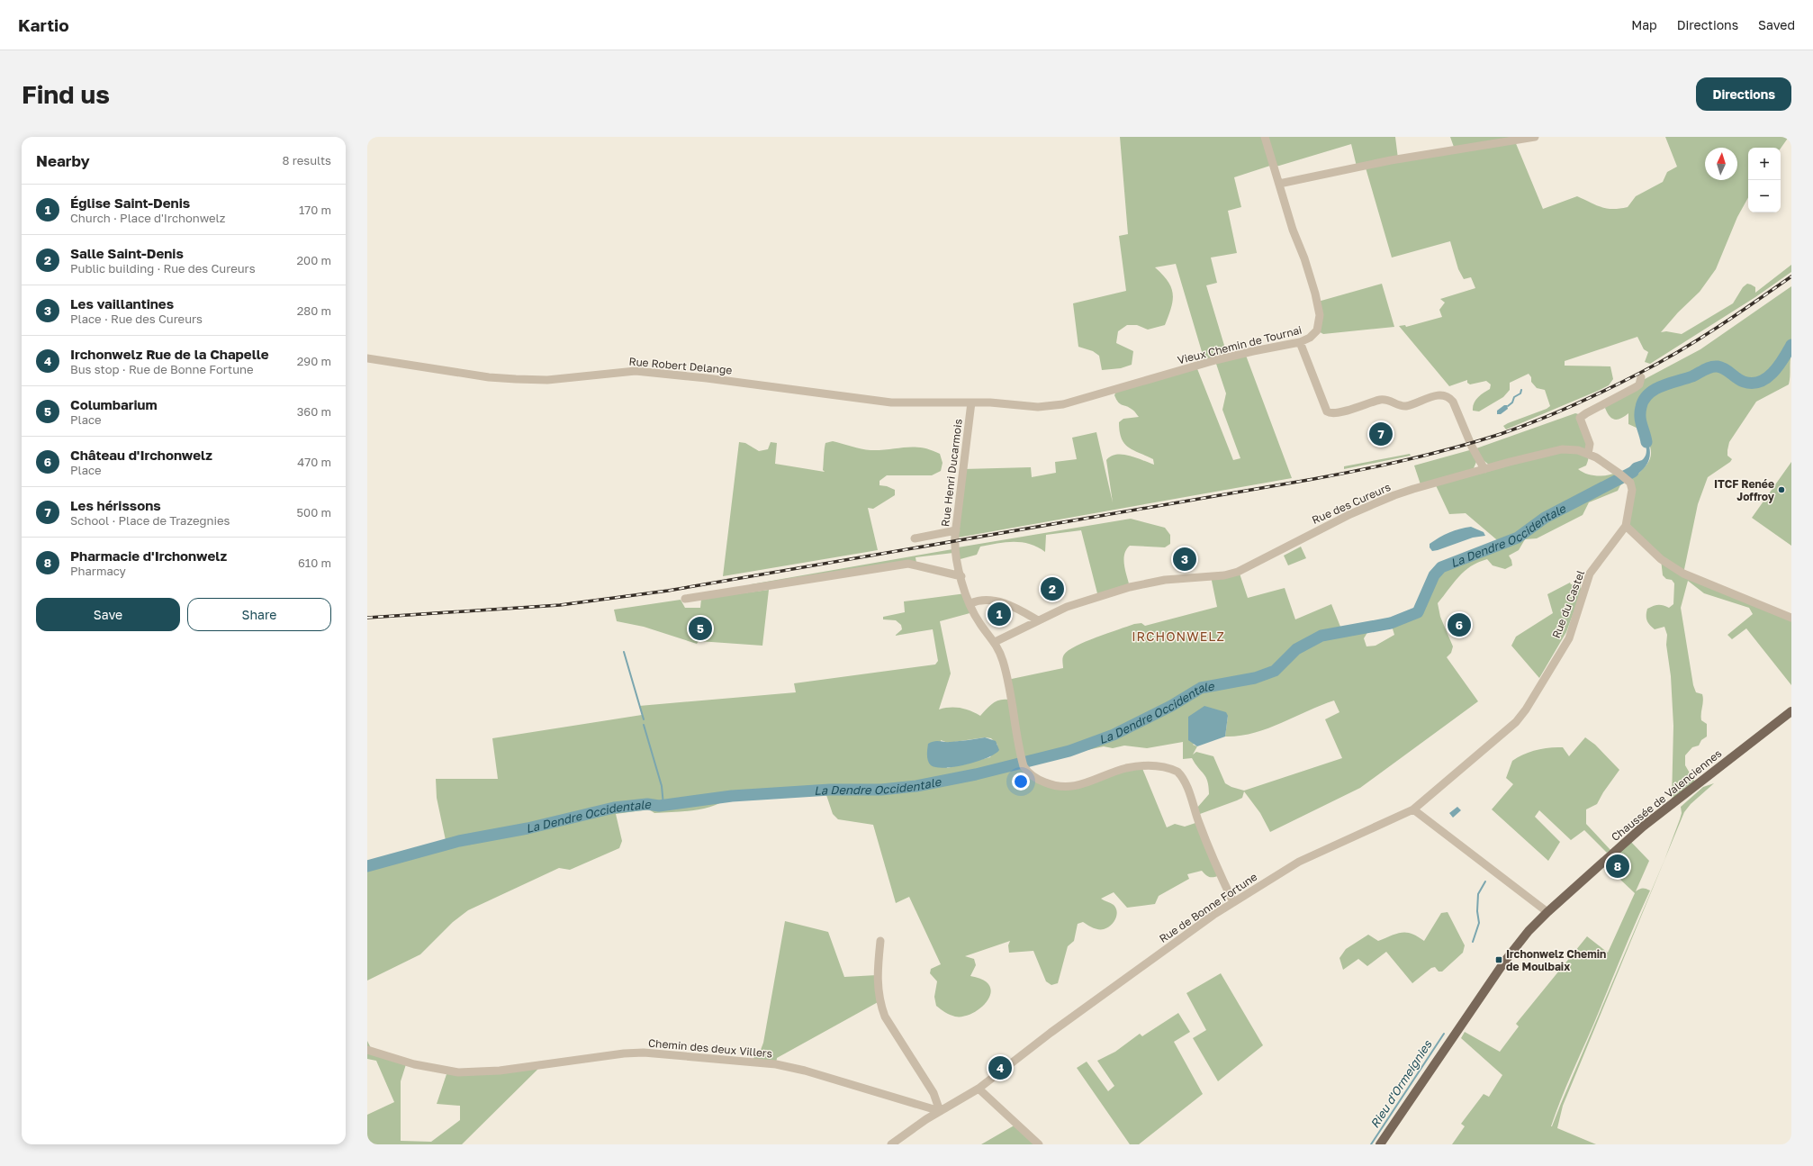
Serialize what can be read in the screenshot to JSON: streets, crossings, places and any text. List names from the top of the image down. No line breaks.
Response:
{"streets":{"main road":["Chaussée de Valenciennes"],"street":["Vieux Chemin de Tournai","Rue Robert Delange","Rue Henri Ducarmois","Rue des Cureurs","Rue du Castel","Rue de Bonne Fortune","Chemin des deux Villers"]},"crossings":[["Vieux Chemin de Tournai","Rue Robert Delange"],["Vieux Chemin de Tournai","Rue Henri Ducarmois"],["Rue Robert Delange","Rue Henri Ducarmois"],["Rue Henri Ducarmois","Rue des Cureurs"],["Rue Henri Ducarmois","Rue de Bonne Fortune"],["Rue des Cureurs","Rue du Castel"],["Rue du Castel","Rue de Bonne Fortune"],["Rue de Bonne Fortune","Chemin des deux Villers"]],"districts":["IRCHONWELZ"],"water":["La Dendre Occidentale","Rieu d'Ormeignies"],"places":{"other":["ITCF Renée Joffroy"],"transit":["Irchonwelz Chemin de Moulbaix"]},"north":"top","page":{"header":"Kartio","nav":["Map","Directions","Saved"],"buttons":["Directions",["Save","Share"]],"title":"Find us","heading":["Nearby","8 results"],"map_buttons":["+","−"],"list":[{"mark":"1","name":"Église Saint-Denis","note":"Church · Place d'Irchonwelz","value":"170 m"},{"mark":"2","name":"Salle Saint-Denis","note":"Public building · Rue des Cureurs","value":"200 m"},{"mark":"3","name":"Les vaillantines","note":"Place · Rue des Cureurs","value":"280 m"},{"mark":"4","name":"Irchonwelz Rue de la Chapelle","note":"Bus stop · Rue de Bonne Fortune","value":"290 m"},{"mark":"5","name":"Columbarium","note":"Place","value":"360 m"},{"mark":"6","name":"Château d'Irchonwelz","note":"Place","value":"470 m"},{"mark":"7","name":"Les hérissons","note":"School · Place de Trazegnies","value":"500 m"},{"mark":"8","name":"Pharmacie d'Irchonwelz","note":"Pharmacy","value":"610 m"}],"pins":["7","3","2","1","6","5","8","4"]}}
